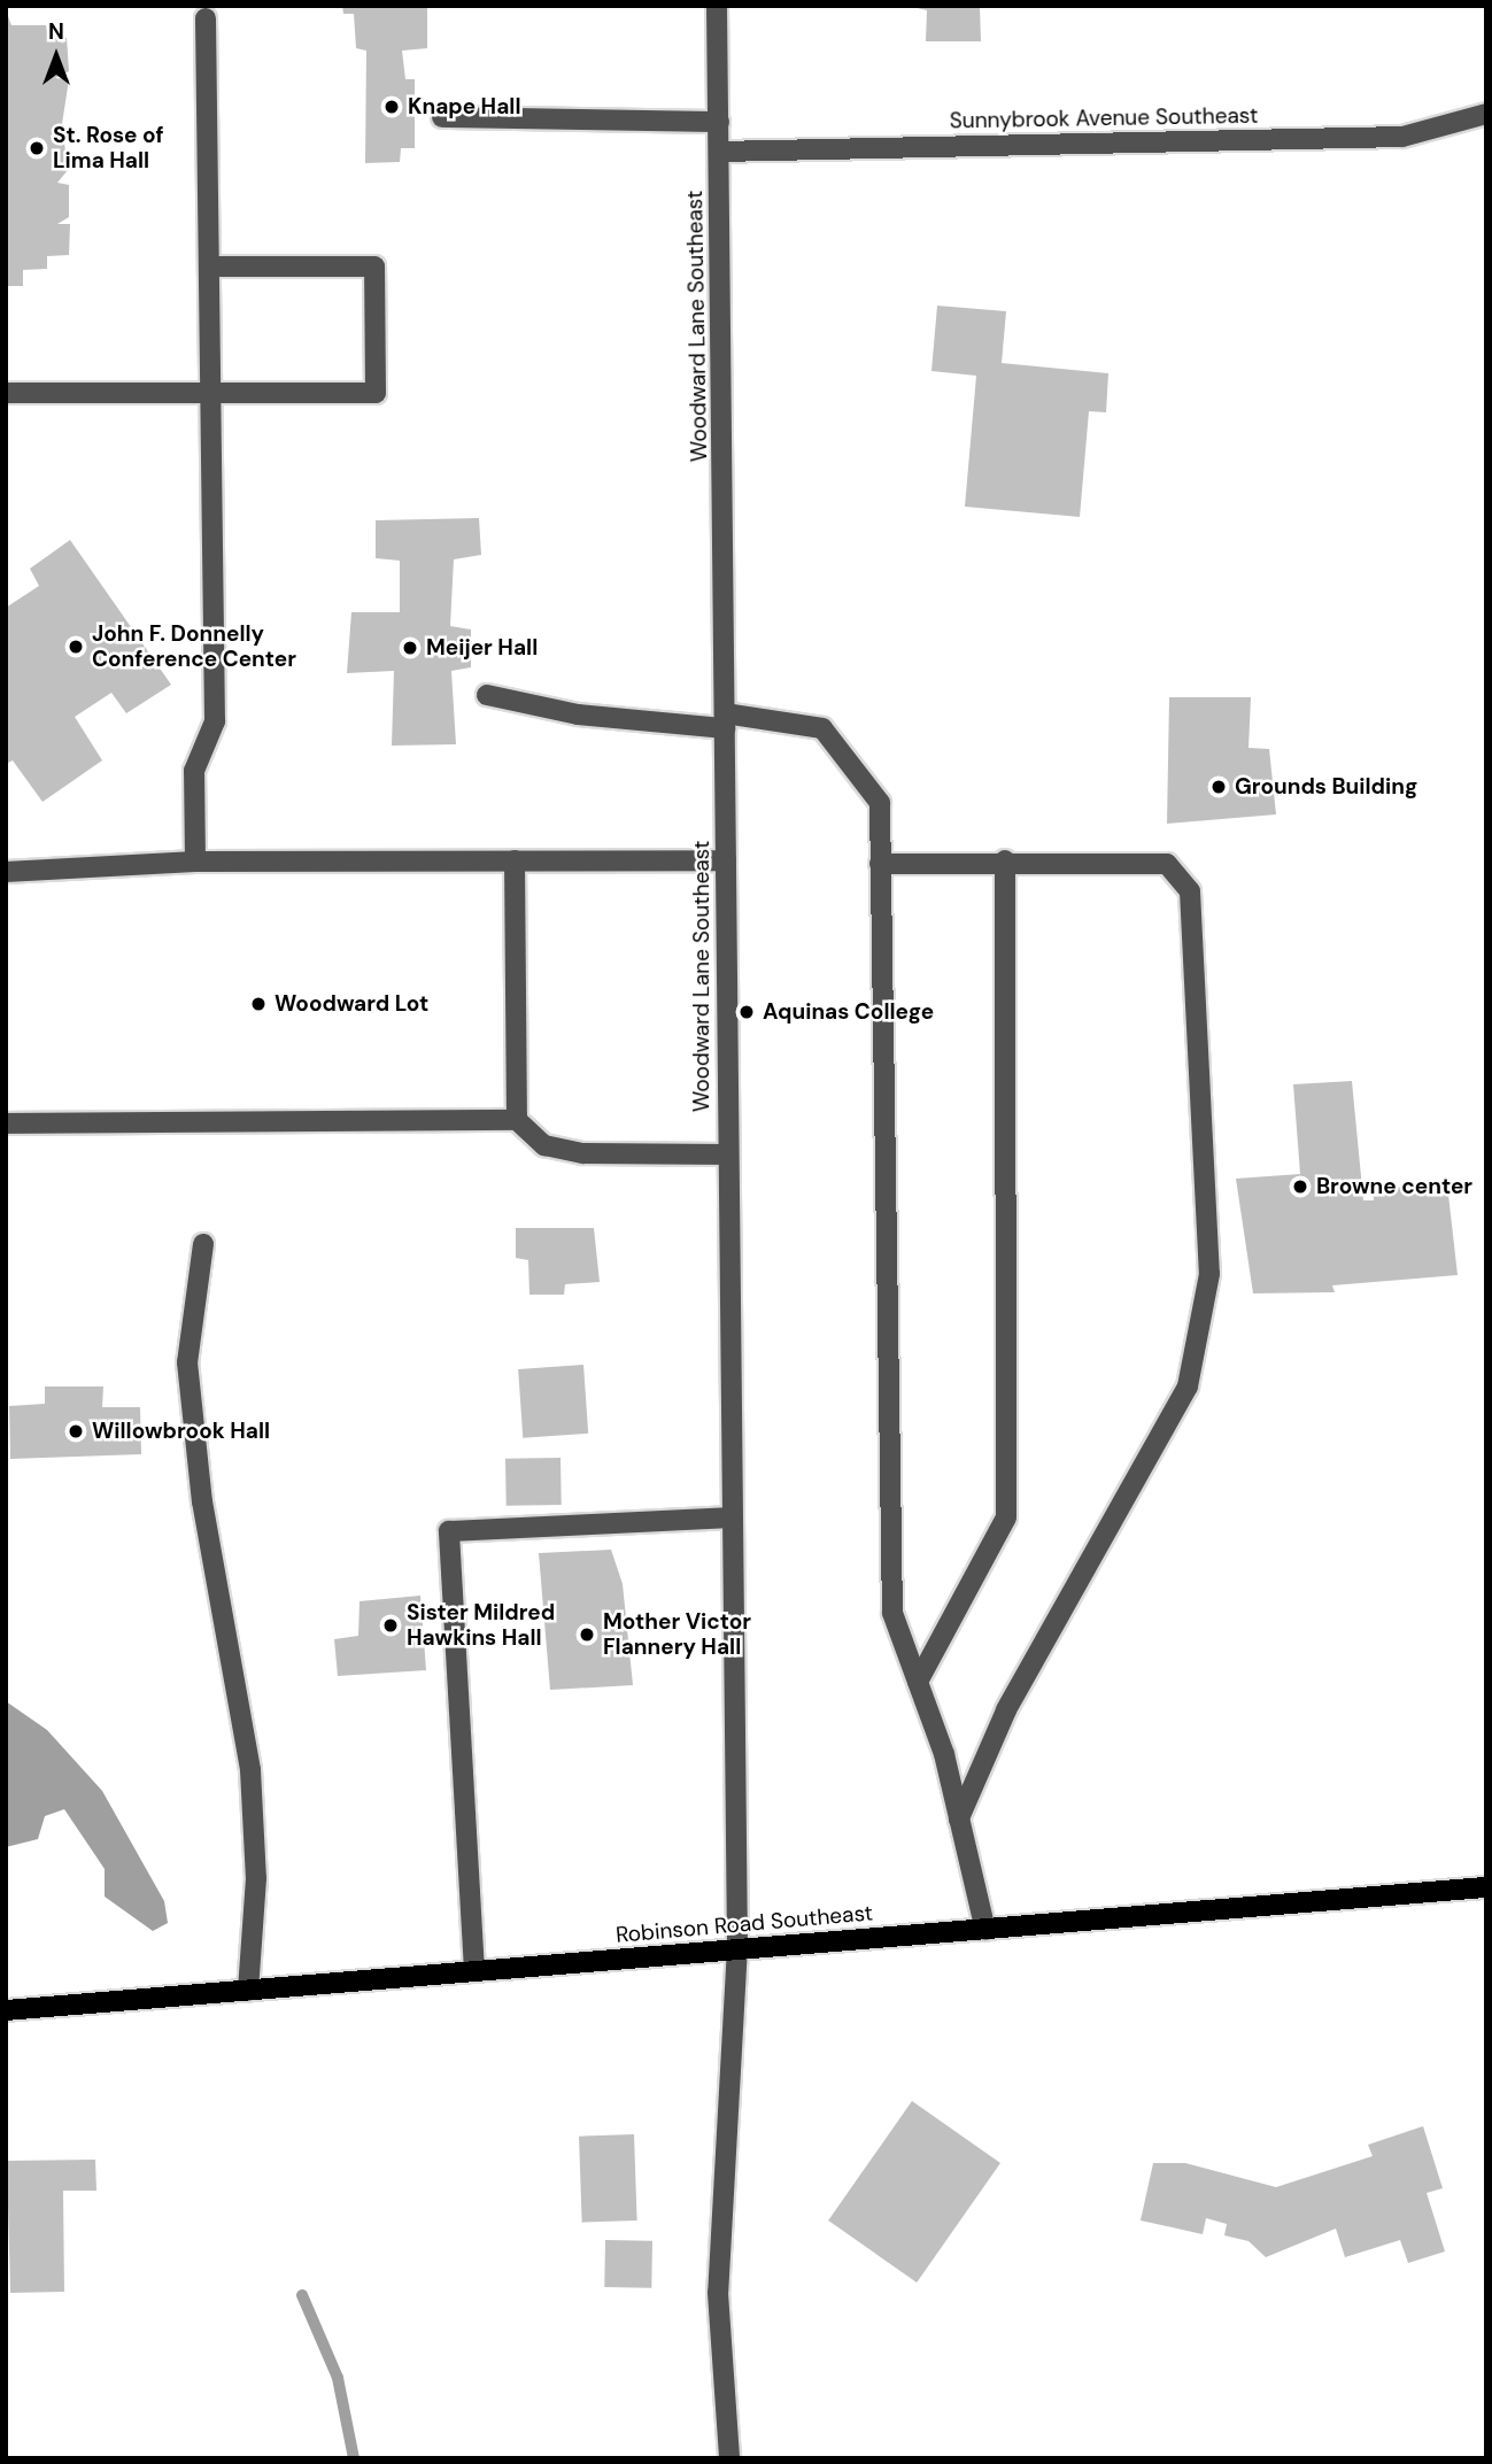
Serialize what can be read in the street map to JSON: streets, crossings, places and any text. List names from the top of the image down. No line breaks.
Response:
{"streets":{"main road":["Robinson Road Southeast"],"street":["Sunnybrook Avenue Southeast","Woodward Lane Southeast"]},"crossings":[["Sunnybrook Avenue Southeast","Woodward Lane Southeast"],["Woodward Lane Southeast","Robinson Road Southeast"]],"places":["Knape Hall","St. Rose of Lima Hall","John F. Donnelly Conference Center","Meijer Hall","Grounds Building","Woodward Lot","Aquinas College","Browne center","Willowbrook Hall","Sister Mildred Hawkins Hall","Mother Victor Flannery Hall"],"north":"top"}
